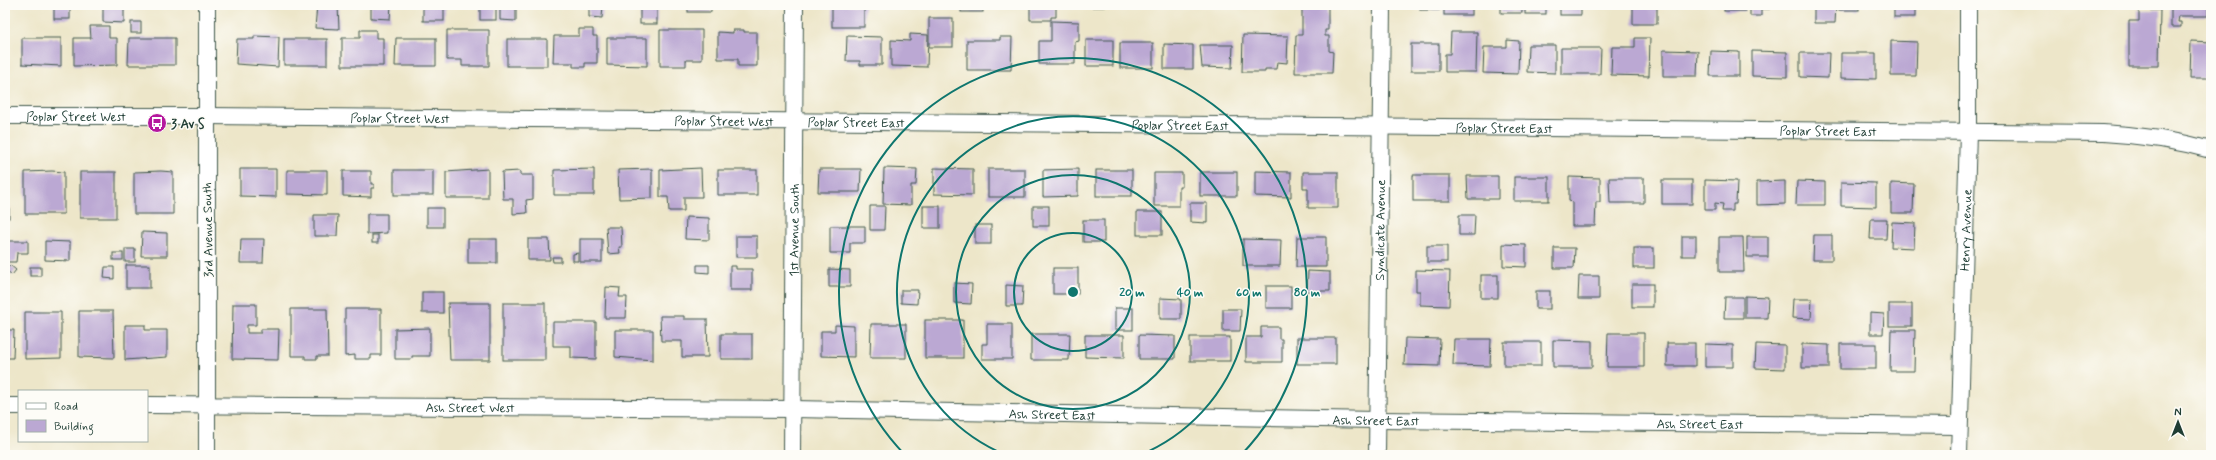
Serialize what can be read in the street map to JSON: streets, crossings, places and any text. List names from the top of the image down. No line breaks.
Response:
{"streets":{"street":["Poplar Street West","Poplar Street East","3rd Avenue South","1st Avenue South","Syndicate Avenue","Henry Avenue","Ash Street West","Ash Street East"]},"crossings":[["Poplar Street West","Poplar Street East"],["Poplar Street West","3rd Avenue South"],["Poplar Street West","1st Avenue South"],["Poplar Street East","1st Avenue South"],["Poplar Street East","Syndicate Avenue"],["Poplar Street East","Henry Avenue"],["3rd Avenue South","Ash Street West"],["1st Avenue South","Ash Street West"],["1st Avenue South","Ash Street East"],["Syndicate Avenue","Ash Street East"],["Henry Avenue","Ash Street East"],["Ash Street West","Ash Street East"]],"places":{"bus stop":["3 Av S"]},"legend":["Road","Building"],"north":"top","rings":["20 m","40 m","60 m","80 m"]}
